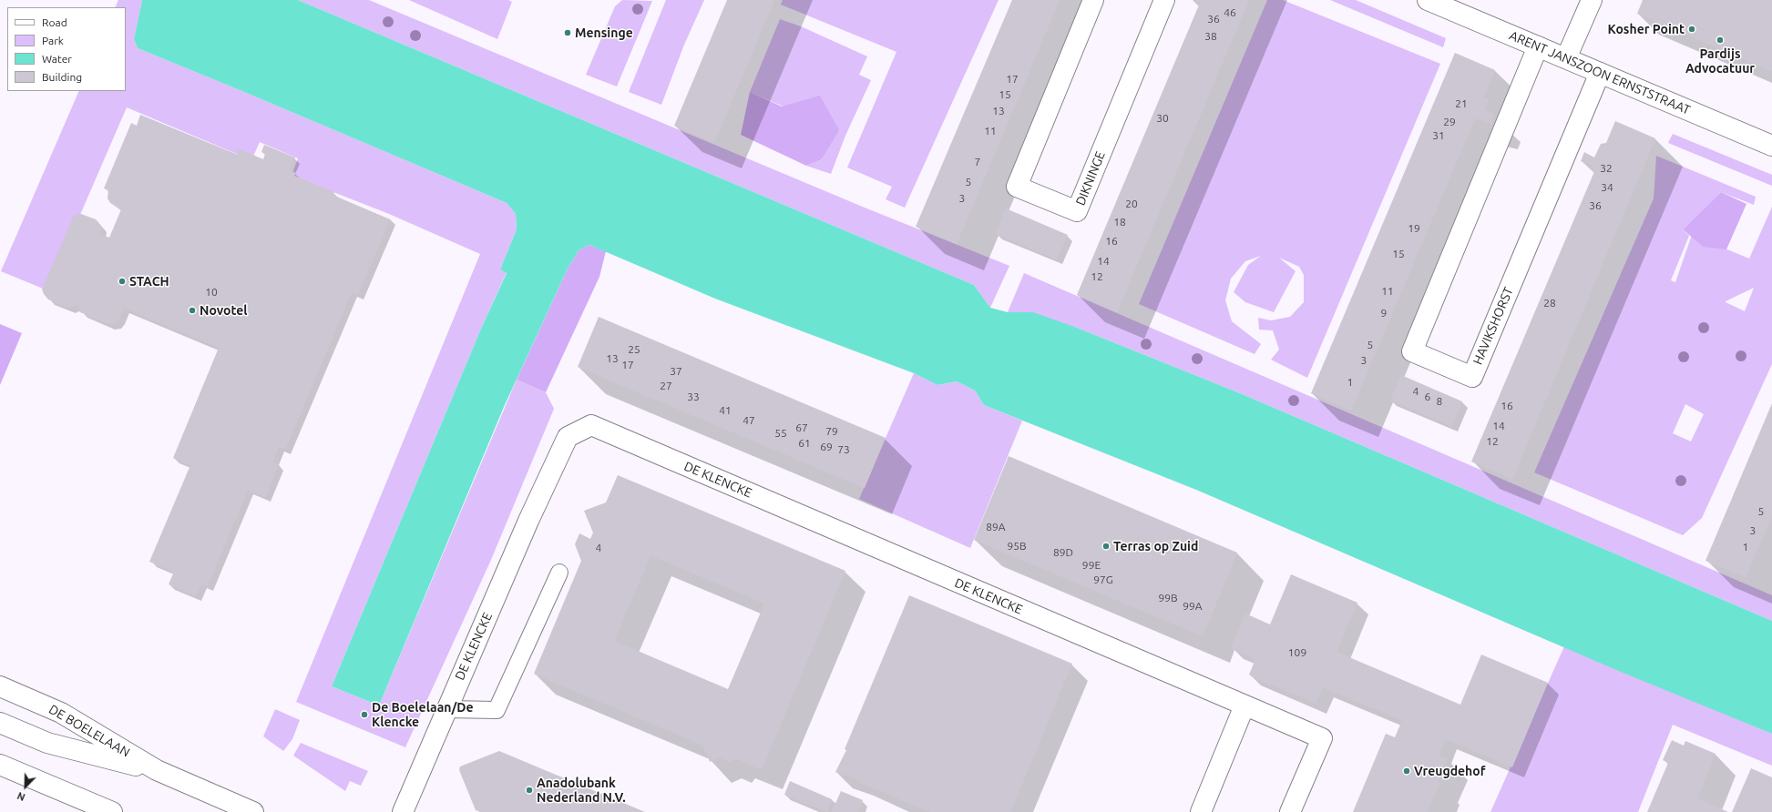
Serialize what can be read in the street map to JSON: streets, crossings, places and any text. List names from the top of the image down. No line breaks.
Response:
{"streets":{"street":["ARENT JANSZOON ERNSTSTRAAT","DIKNINGE","HAVIKSHORST","DE KLENCKE","DE BOELELAAN"]},"crossings":[["ARENT JANSZOON ERNSTSTRAAT","HAVIKSHORST"]],"places":["Kosher Point","Mensinge","Pardijs Advocatuur","STACH","Novotel","Terras op Zuid","De Boelelaan/De Klencke","Vreugdehof","Anadolubank Nederland N.V."],"house_numbers":["46","36","38","17","15","21","13","30","29","11","31","7","32","5","34","3","20","36","18","19","16","15","14","12","11","10","28","9","5","25","13","3","17","37","1","27","4","33","6","8","16","41","47","14","67","79","55","12","61","69","73","5","89A","3","95B","1","4","89D","99E","97G","99B","99A","109"],"legend":["Road","Park","Water","Building"],"north":"bottom left"}
